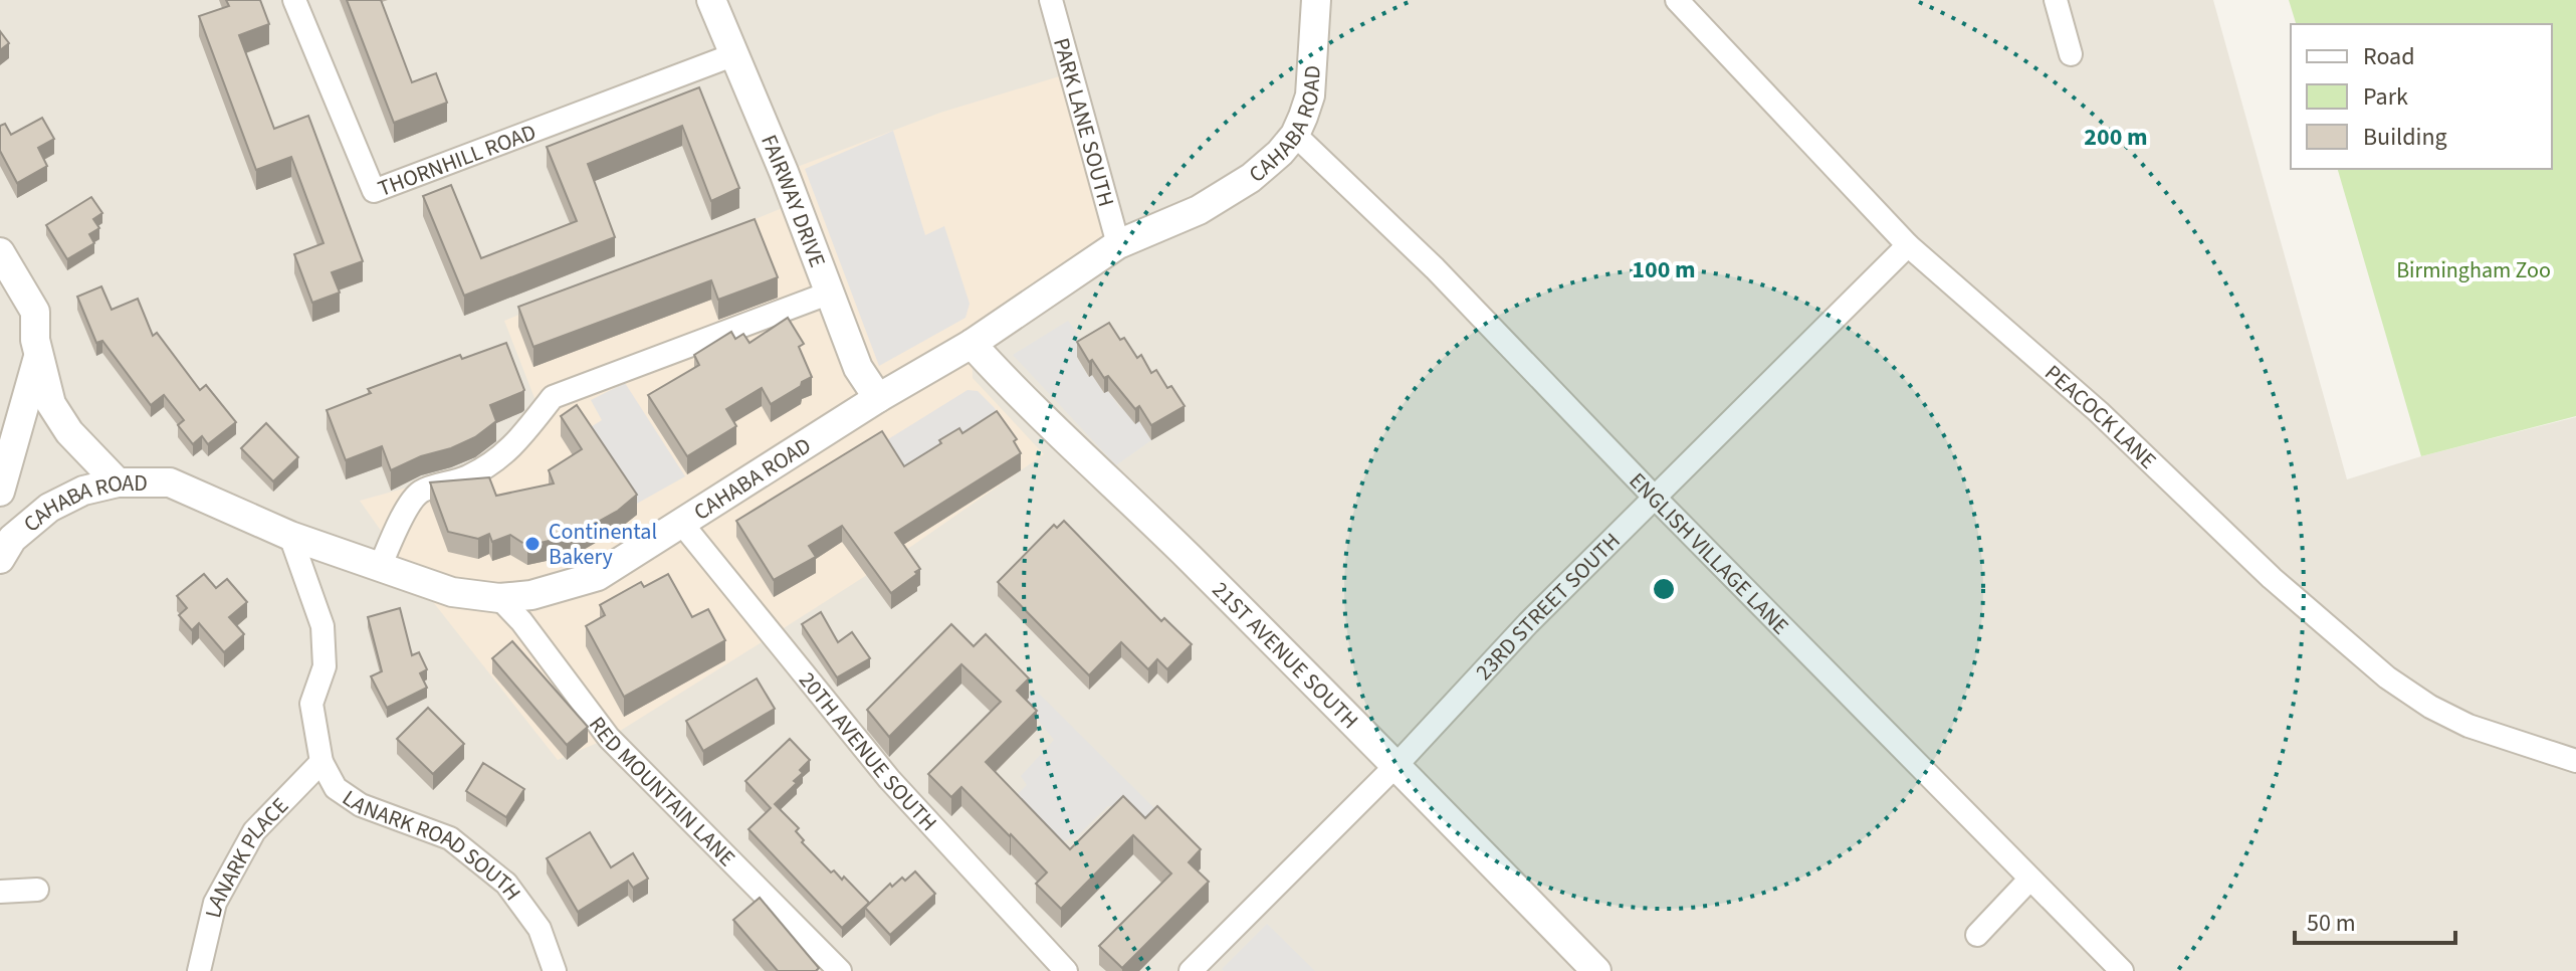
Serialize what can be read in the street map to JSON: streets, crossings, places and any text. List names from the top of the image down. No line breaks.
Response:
{"streets":{"street":["CAHABA ROAD","PARK LANE SOUTH","THORNHILL ROAD","FAIRWAY DRIVE","PEACOCK LANE","ENGLISH VILLAGE LANE","23RD STREET SOUTH","21ST AVENUE SOUTH","20TH AVENUE SOUTH","RED MOUNTAIN LANE","LANARK ROAD SOUTH","LANARK PLACE"]},"crossings":[["CAHABA ROAD","PARK LANE SOUTH"],["CAHABA ROAD","FAIRWAY DRIVE"],["CAHABA ROAD","ENGLISH VILLAGE LANE"],["CAHABA ROAD","21ST AVENUE SOUTH"],["CAHABA ROAD","20TH AVENUE SOUTH"],["CAHABA ROAD","RED MOUNTAIN LANE"],["CAHABA ROAD","LANARK ROAD SOUTH"],["THORNHILL ROAD","FAIRWAY DRIVE"],["PEACOCK LANE","23RD STREET SOUTH"],["ENGLISH VILLAGE LANE","23RD STREET SOUTH"],["23RD STREET SOUTH","21ST AVENUE SOUTH"],["LANARK ROAD SOUTH","LANARK PLACE"]],"parks":["Birmingham Zoo"],"places":["Continental Bakery"],"legend":["Road","Park","Building"],"scale_bar":"50 m","rings":["200 m","100 m"]}
